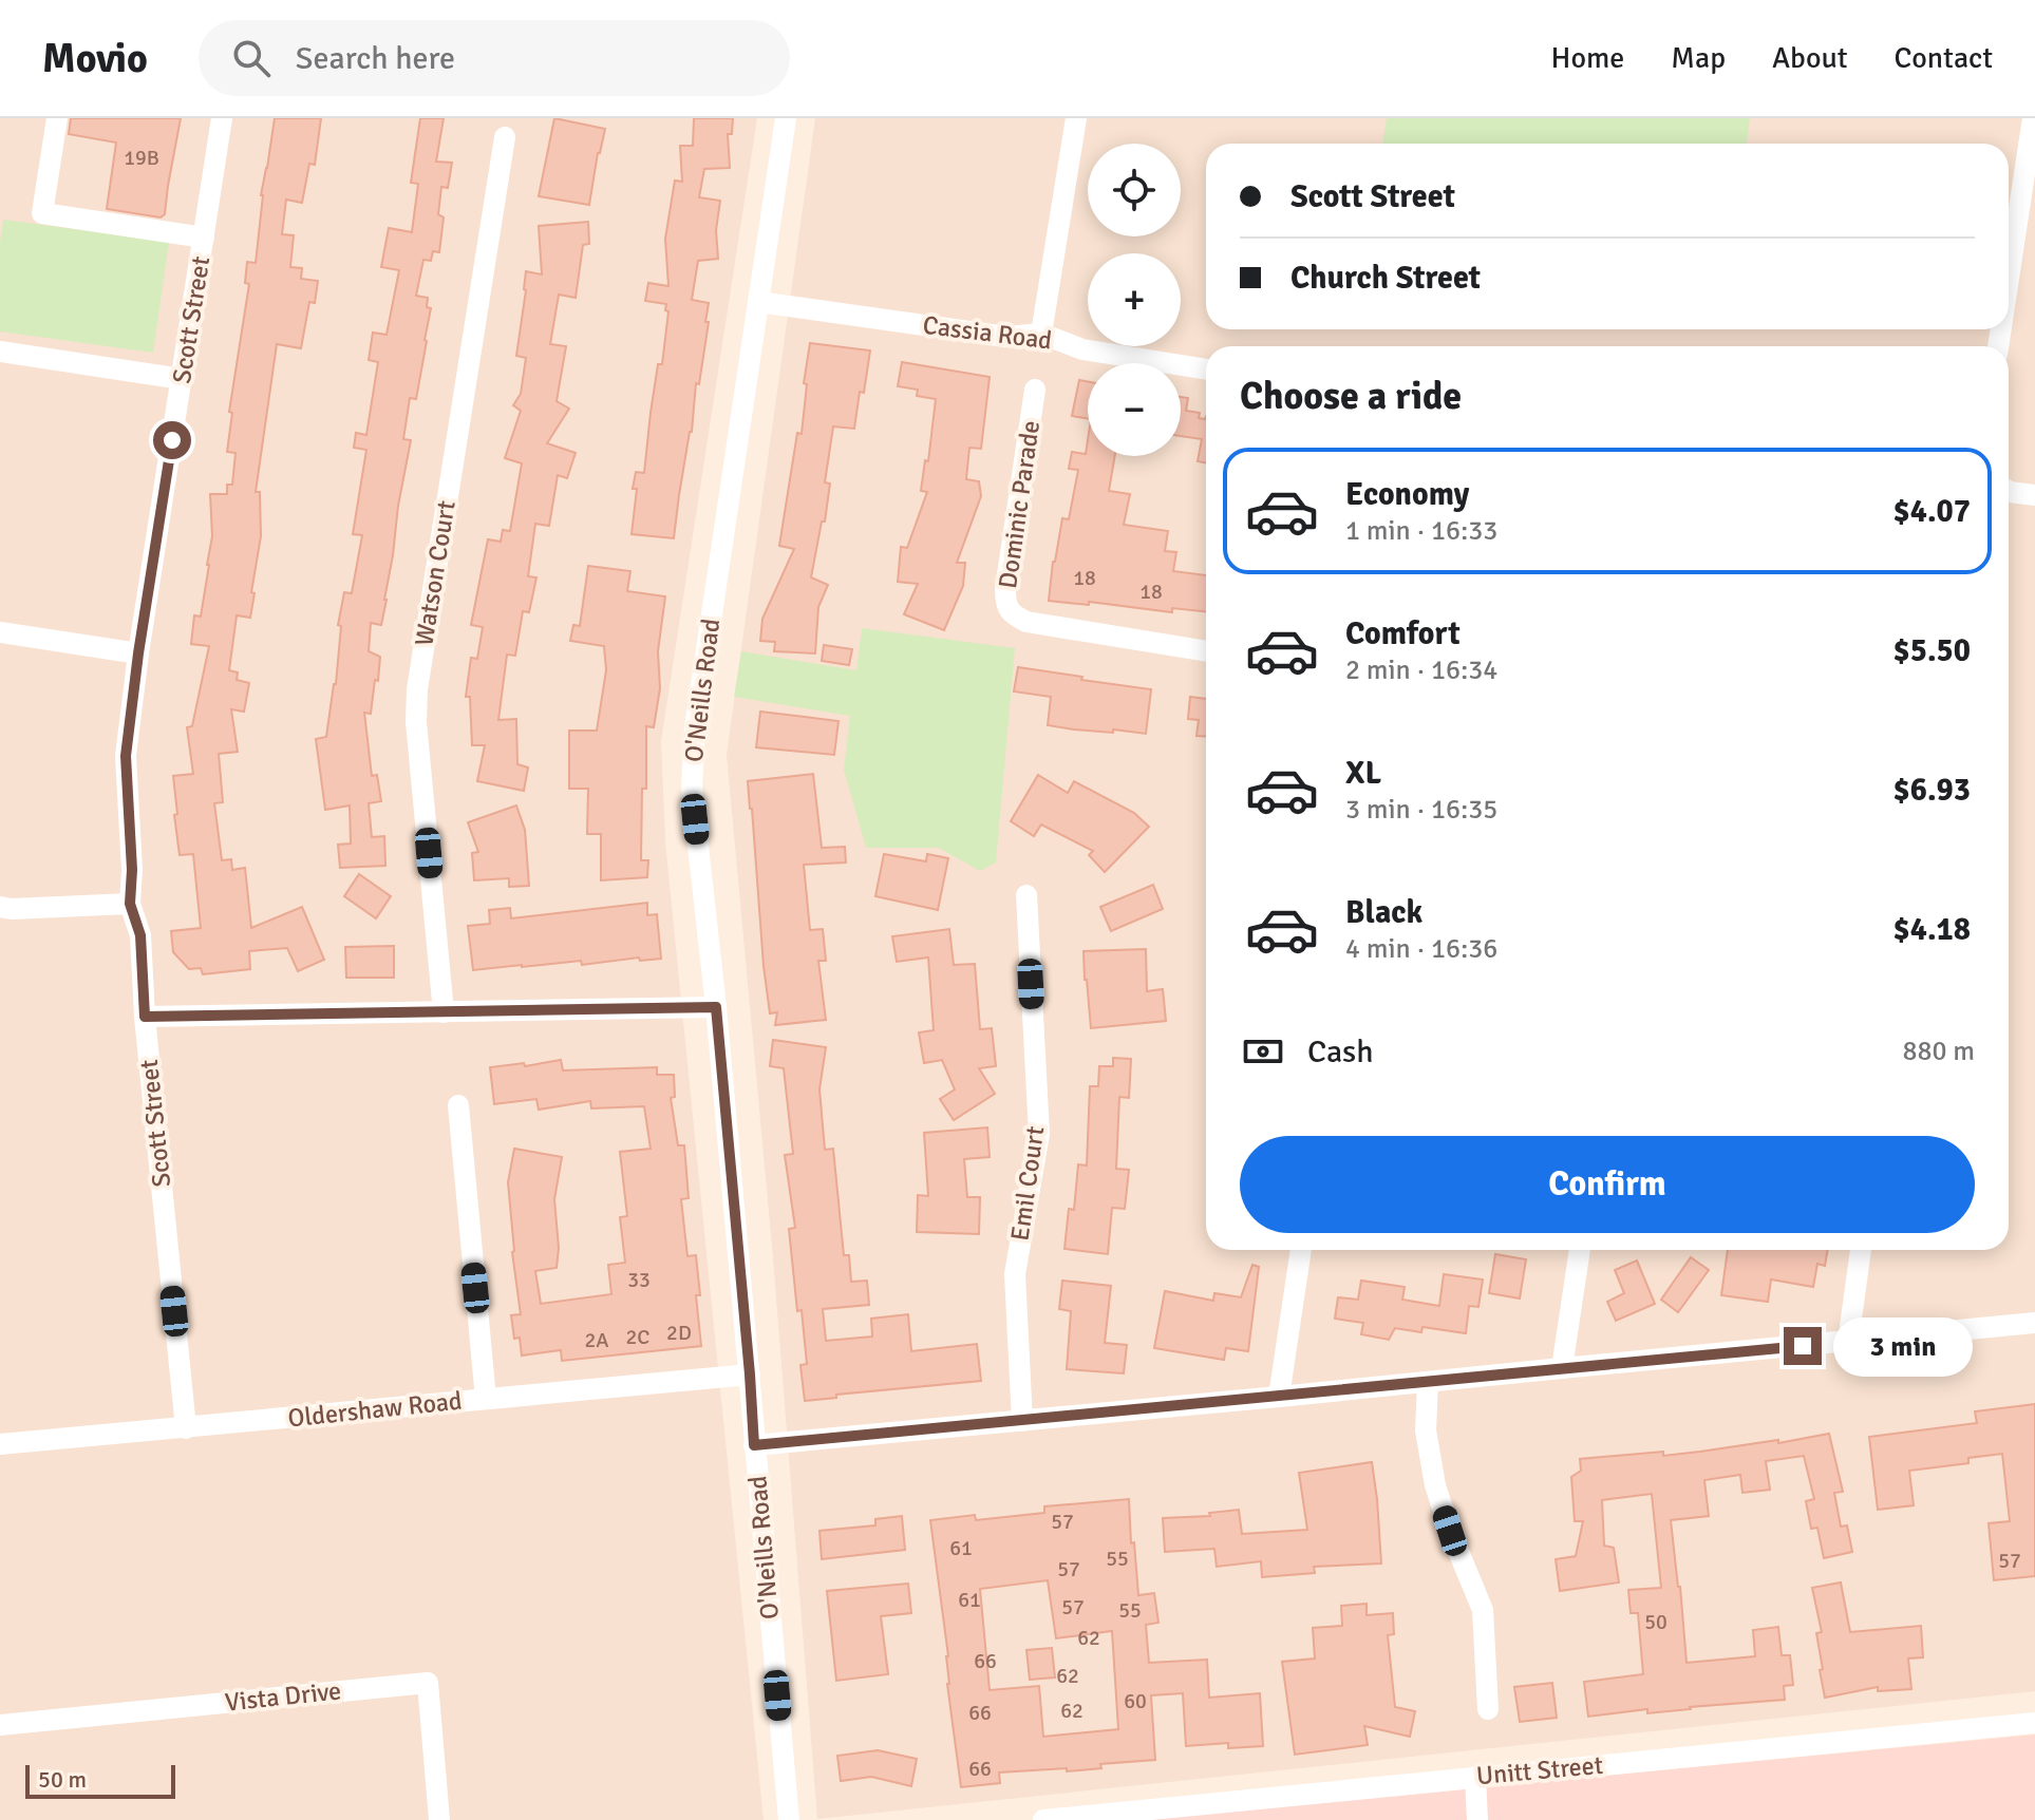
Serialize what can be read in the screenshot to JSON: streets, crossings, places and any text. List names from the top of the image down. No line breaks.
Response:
{"streets":{"street":["Scott Street","Cassia Road","Dominic Parade","Watson Court","O'Neills Road","Emil Court","Oldershaw Road","Vista Drive","Unitt Street"]},"crossings":[["Scott Street","Oldershaw Road"],["Cassia Road","O'Neills Road"],["O'Neills Road","Oldershaw Road"]],"house_numbers":["19B","18","18","33","2D","2C","2A","57","61","55","57","57","61","57","55","50","62","66","62","60","62","66","66"],"scale_bar":"50 m","page":{"header":"Movio","search":"Search here","nav":["Home","Map","About","Contact"],"map_buttons":["+","−"],"banner":["Scott Street","Church Street"],"heading":"Choose a ride","list":[{"name":"Economy","note":"1 min · 16:33","value":"$4.07"},{"name":"Comfort","note":"2 min · 16:34","value":"$5.50"},{"name":"XL","note":"3 min · 16:35","value":"$6.93"},{"name":"Black","note":"4 min · 16:36","value":"$4.18"}],"pay":["Cash","880 m"],"buttons":"Confirm","bubble":"3 min","scale":"50 m"}}
